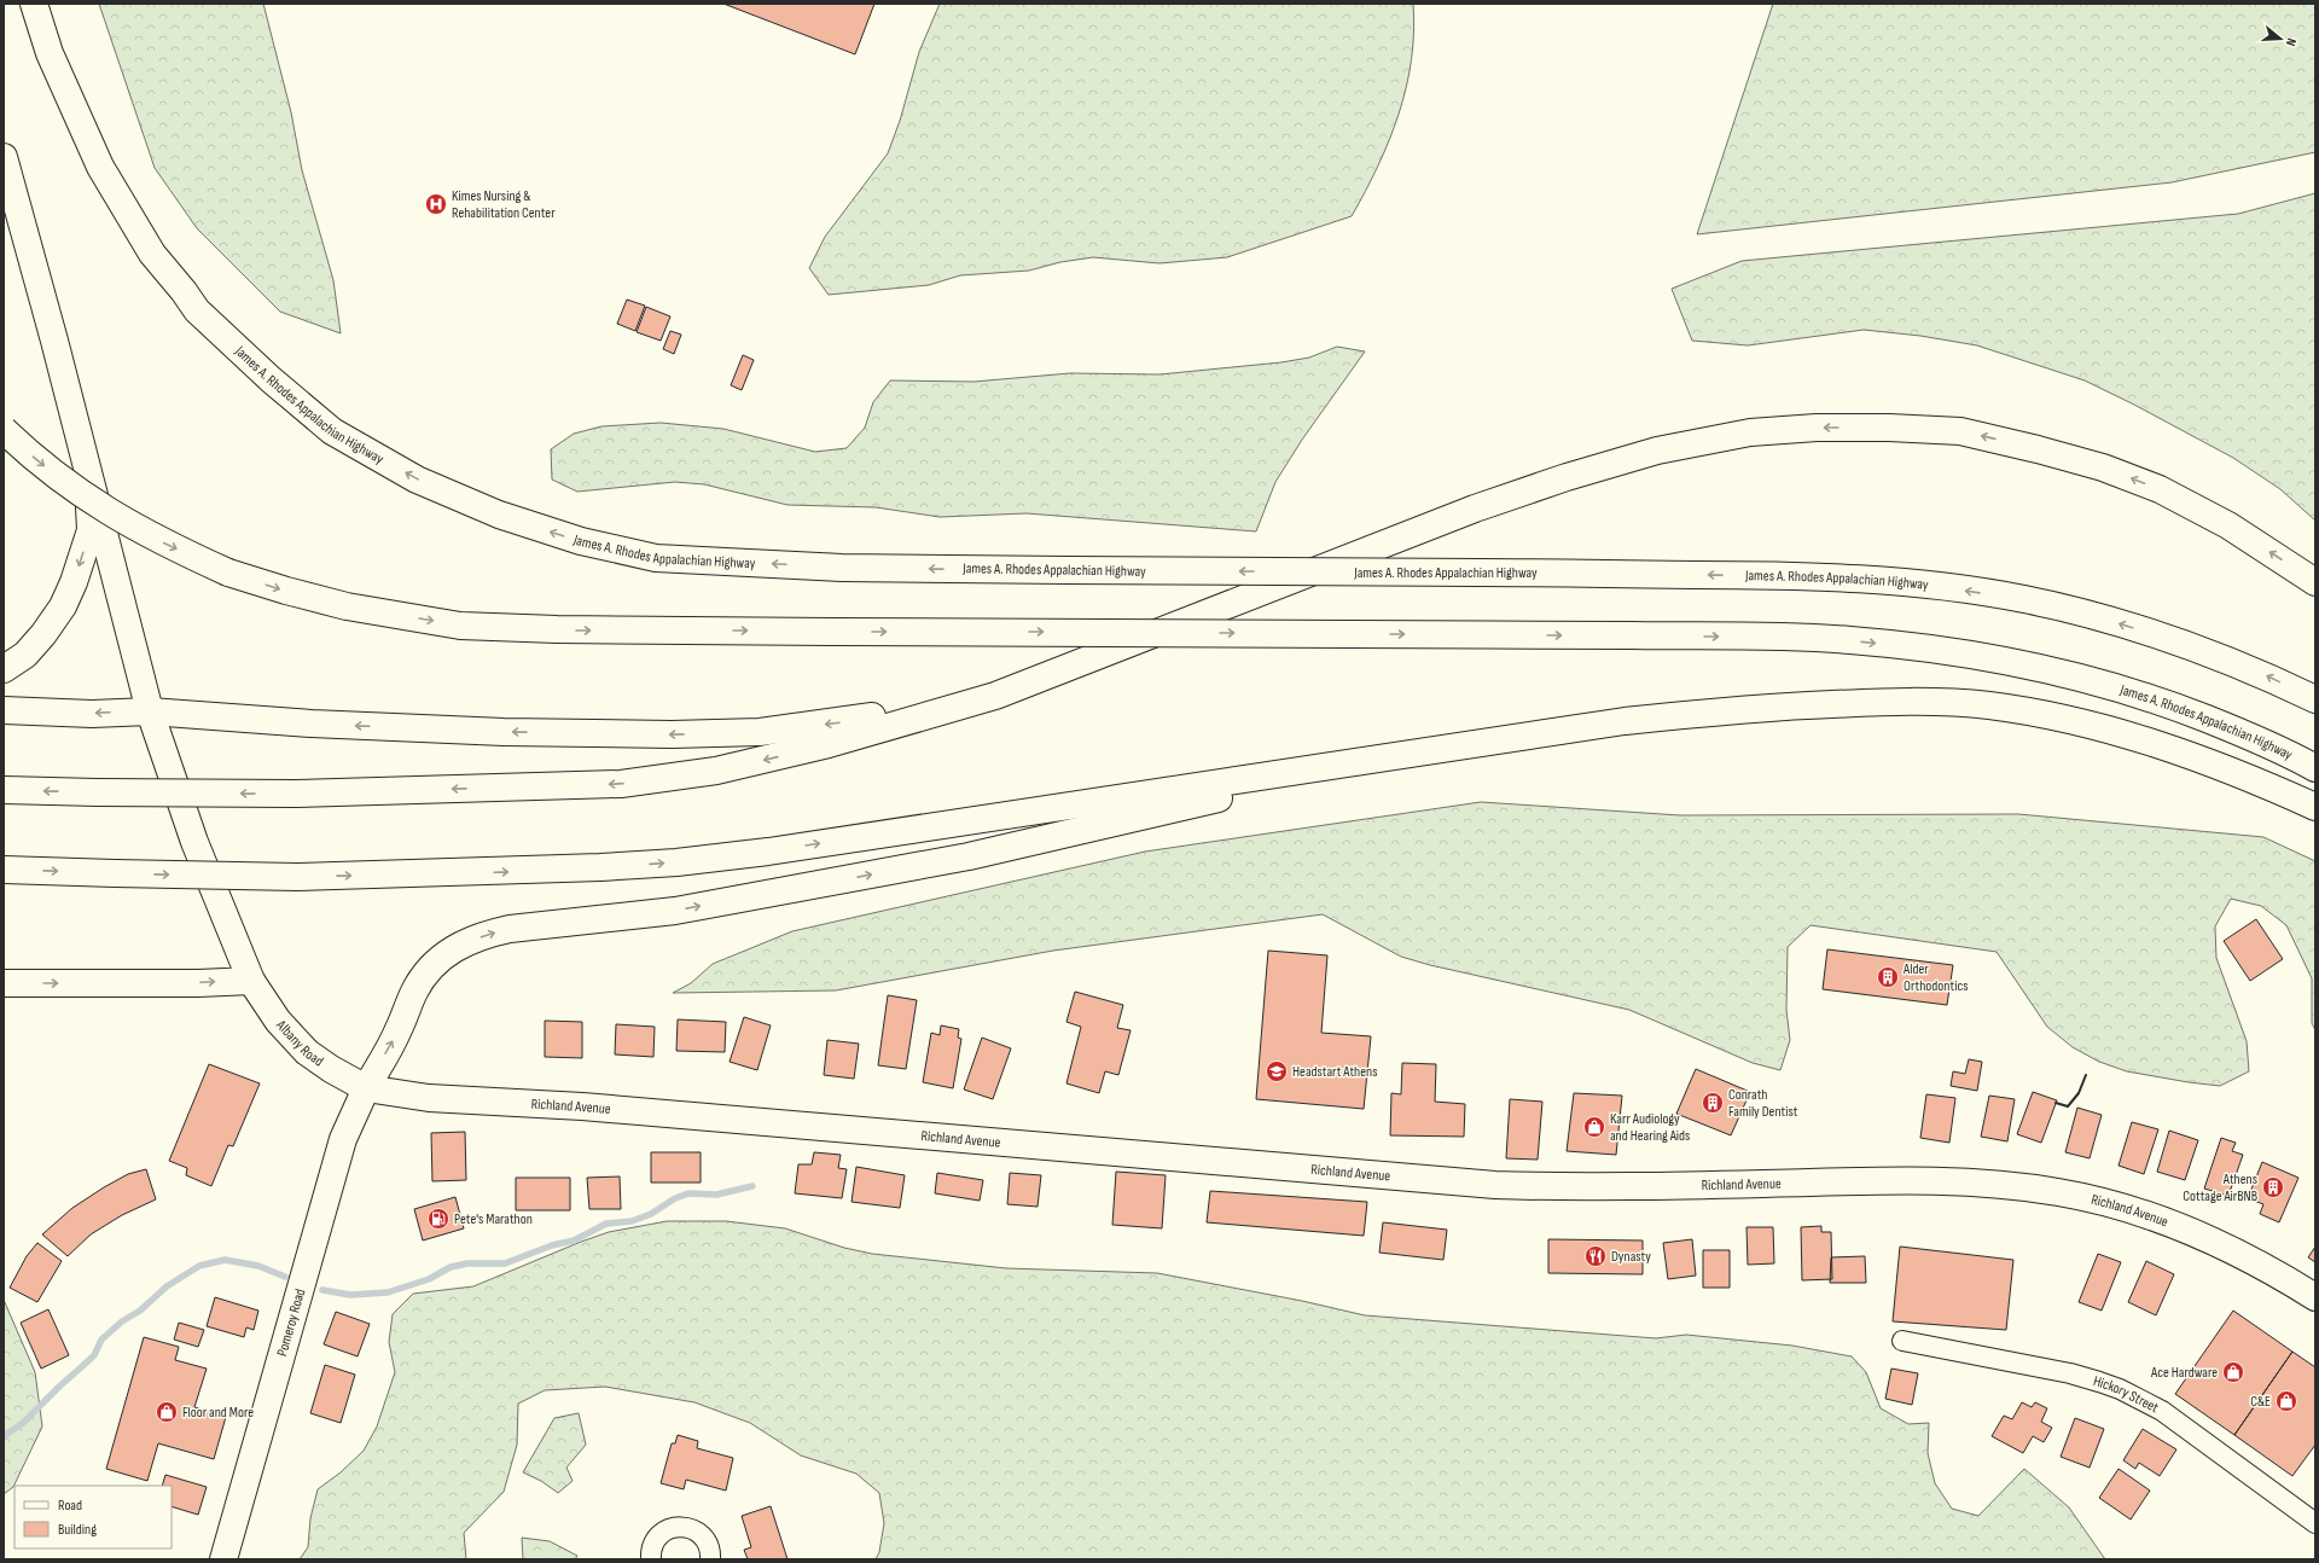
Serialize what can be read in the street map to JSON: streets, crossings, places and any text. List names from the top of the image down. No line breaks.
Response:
{"streets":{"main road":["James A. Rhodes Appalachian Highway","Albany Road","Richland Avenue","Pomeroy Road"],"street":["Hickory Street"]},"crossings":[["Albany Road","Richland Avenue"],["Albany Road","Pomeroy Road"],["Richland Avenue","Pomeroy Road"]],"places":{"hospital":["Kimes Nursing & Rehabilitation Center"],"building":["Alder Orthodontics","Conrath Family Dentist","Athens Cottage AirBNB"],"school or university":["Headstart Athens"],"shop":["Karr Audiology and Hearing Aids","Ace Hardware","C&E","Floor and More"],"fuel station":["Pete's Marathon"],"restaurant":["Dynasty"]},"legend":["Road","Building"],"north":"right"}
